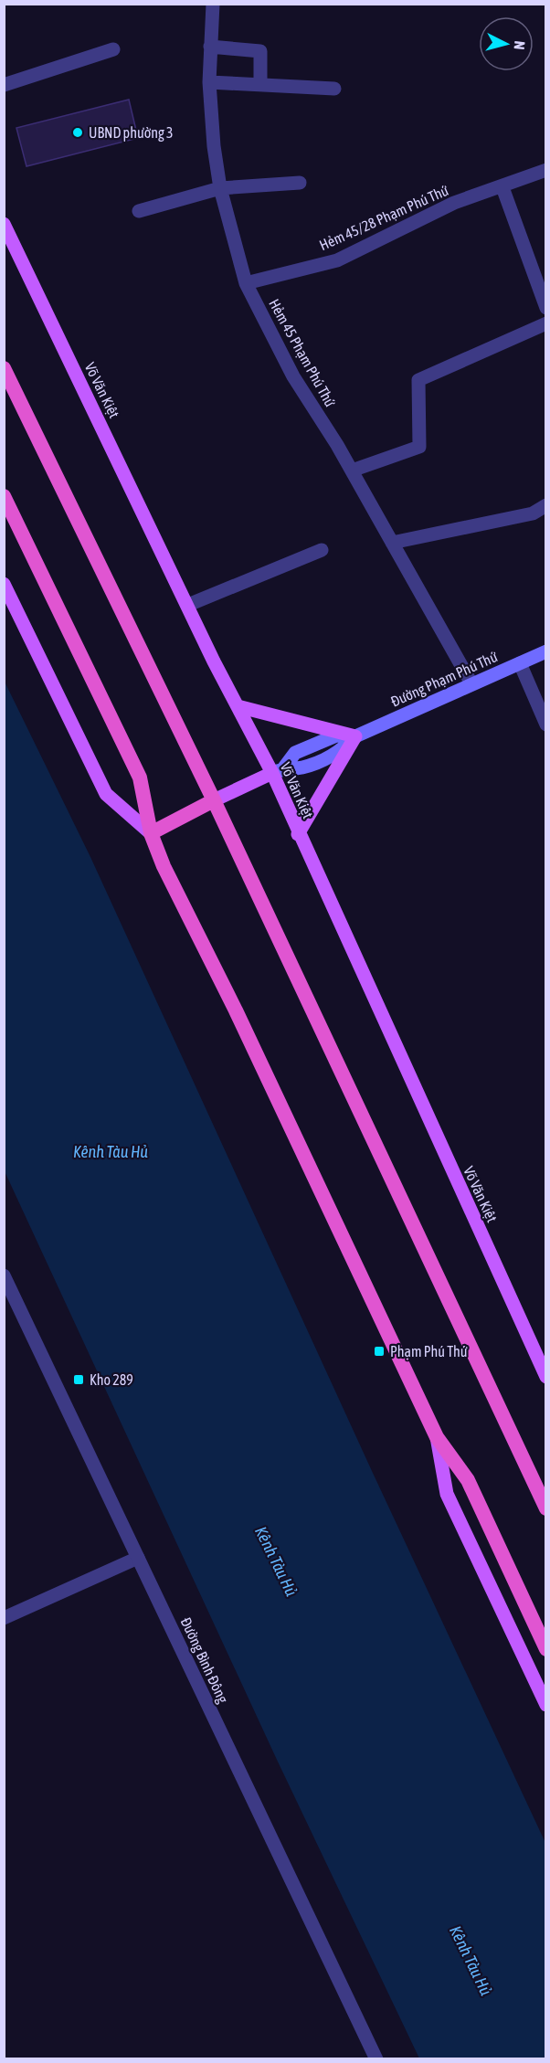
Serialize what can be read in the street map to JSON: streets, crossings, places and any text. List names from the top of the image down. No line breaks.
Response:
{"streets":{"main road":["Võ Văn Kiệt","Đường Phạm Phú Thứ"],"street":["Hẻm 45/28 Phạm Phú Thứ","Hẻm 45 Phạm Phú Thứ","Đường Bình Đông"]},"crossings":[["Hẻm 45/28 Phạm Phú Thứ","Hẻm 45 Phạm Phú Thứ"],["Hẻm 45 Phạm Phú Thứ","Đường Phạm Phú Thứ"],["Võ Văn Kiệt","Đường Phạm Phú Thứ"]],"water":["Kênh Tàu Hủ"],"places":{"other":["UBND phường 3"],"transit":["Phạm Phú Thứ","Kho 289"]},"north":"right"}
